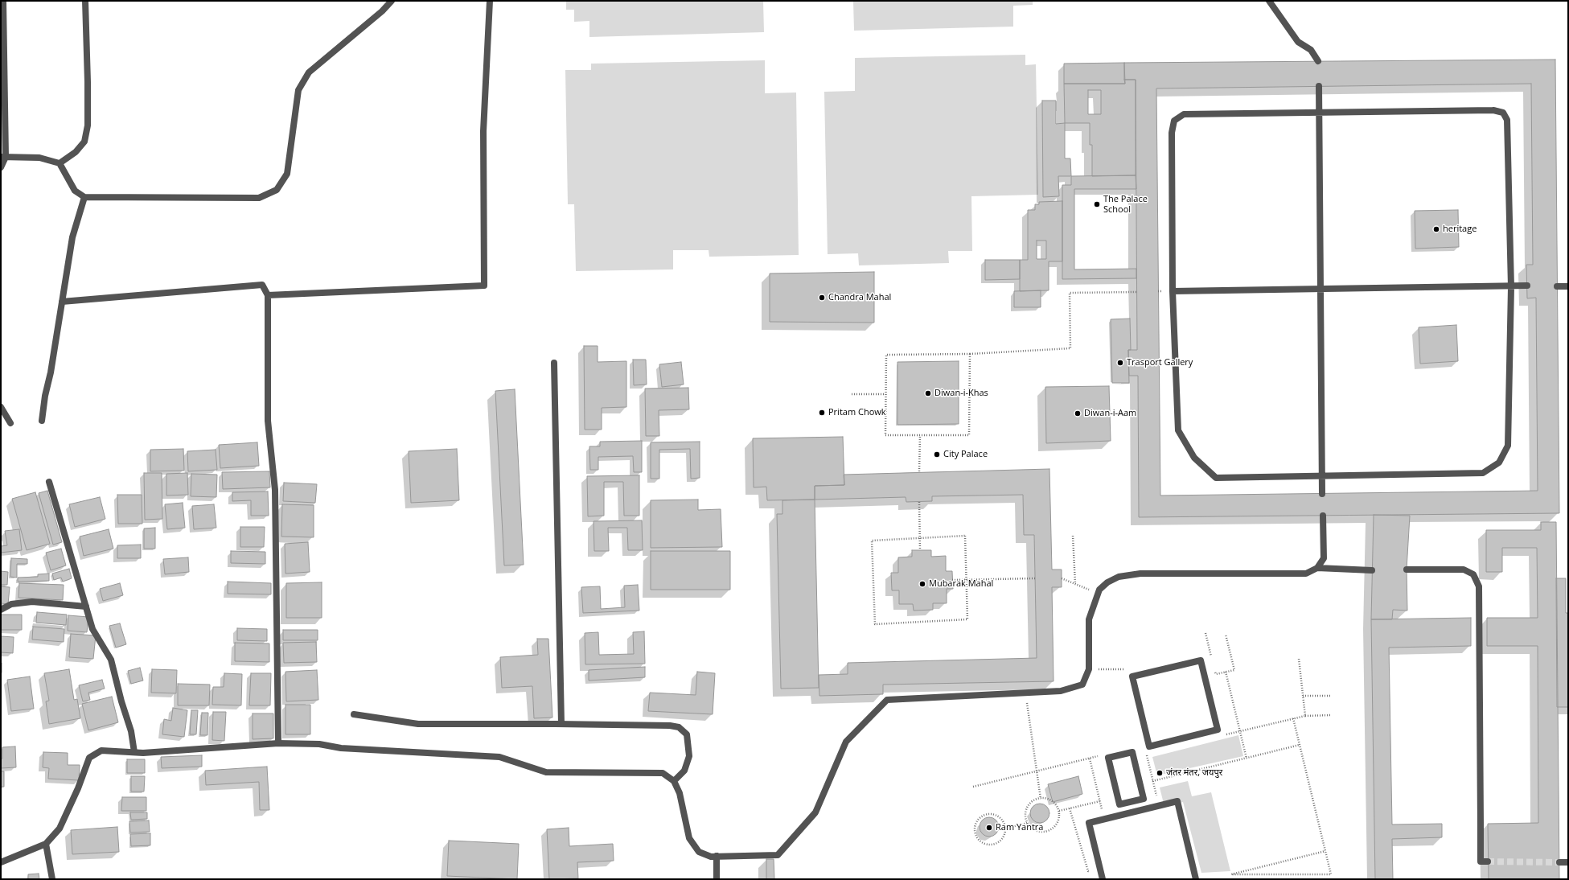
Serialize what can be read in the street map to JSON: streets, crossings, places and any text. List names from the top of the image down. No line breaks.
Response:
{"places":["The Palace School","heritage","Chandra Mahal","Trasport Gallery","Diwan-i-Khas","Pritam Chowk","Diwan-i-Aam","City Palace","Mubarak Mahal","जंतर मंतर, जयपुर","Ram Yantra"]}
